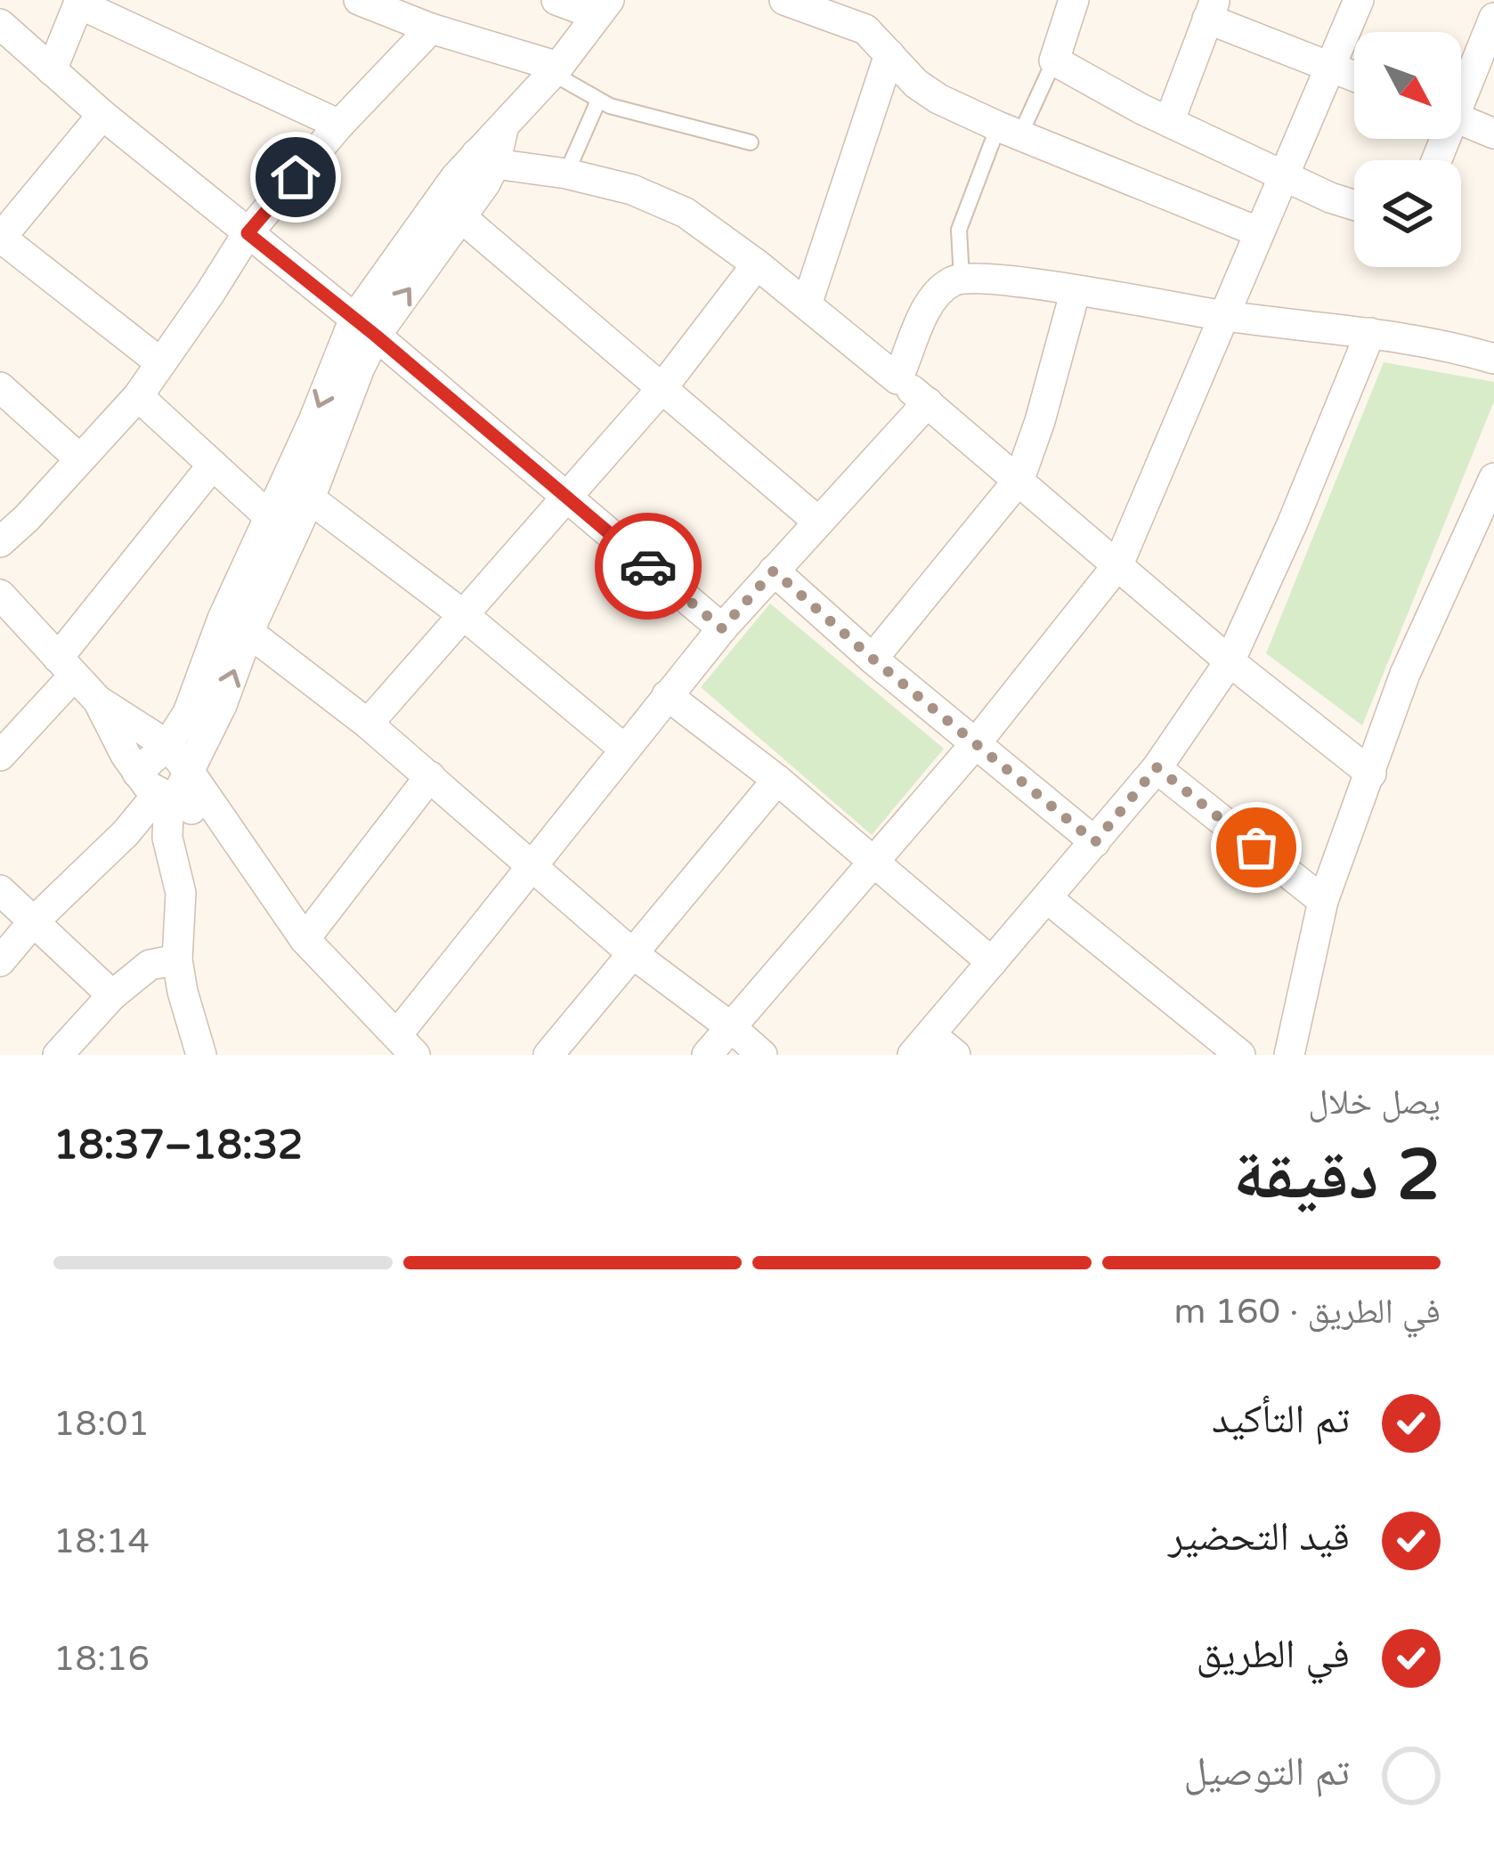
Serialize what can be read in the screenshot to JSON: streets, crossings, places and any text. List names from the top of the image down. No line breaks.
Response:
{"north":"bottom right","page":{"heading":["2 دقيقة","يصل خلال","18:32–18:37"],"bar":"في الطريق · 160 m","list":[["تم التأكيد","18:01"],["قيد التحضير","18:14"],["في الطريق","18:16"],"تم التوصيل"]}}
